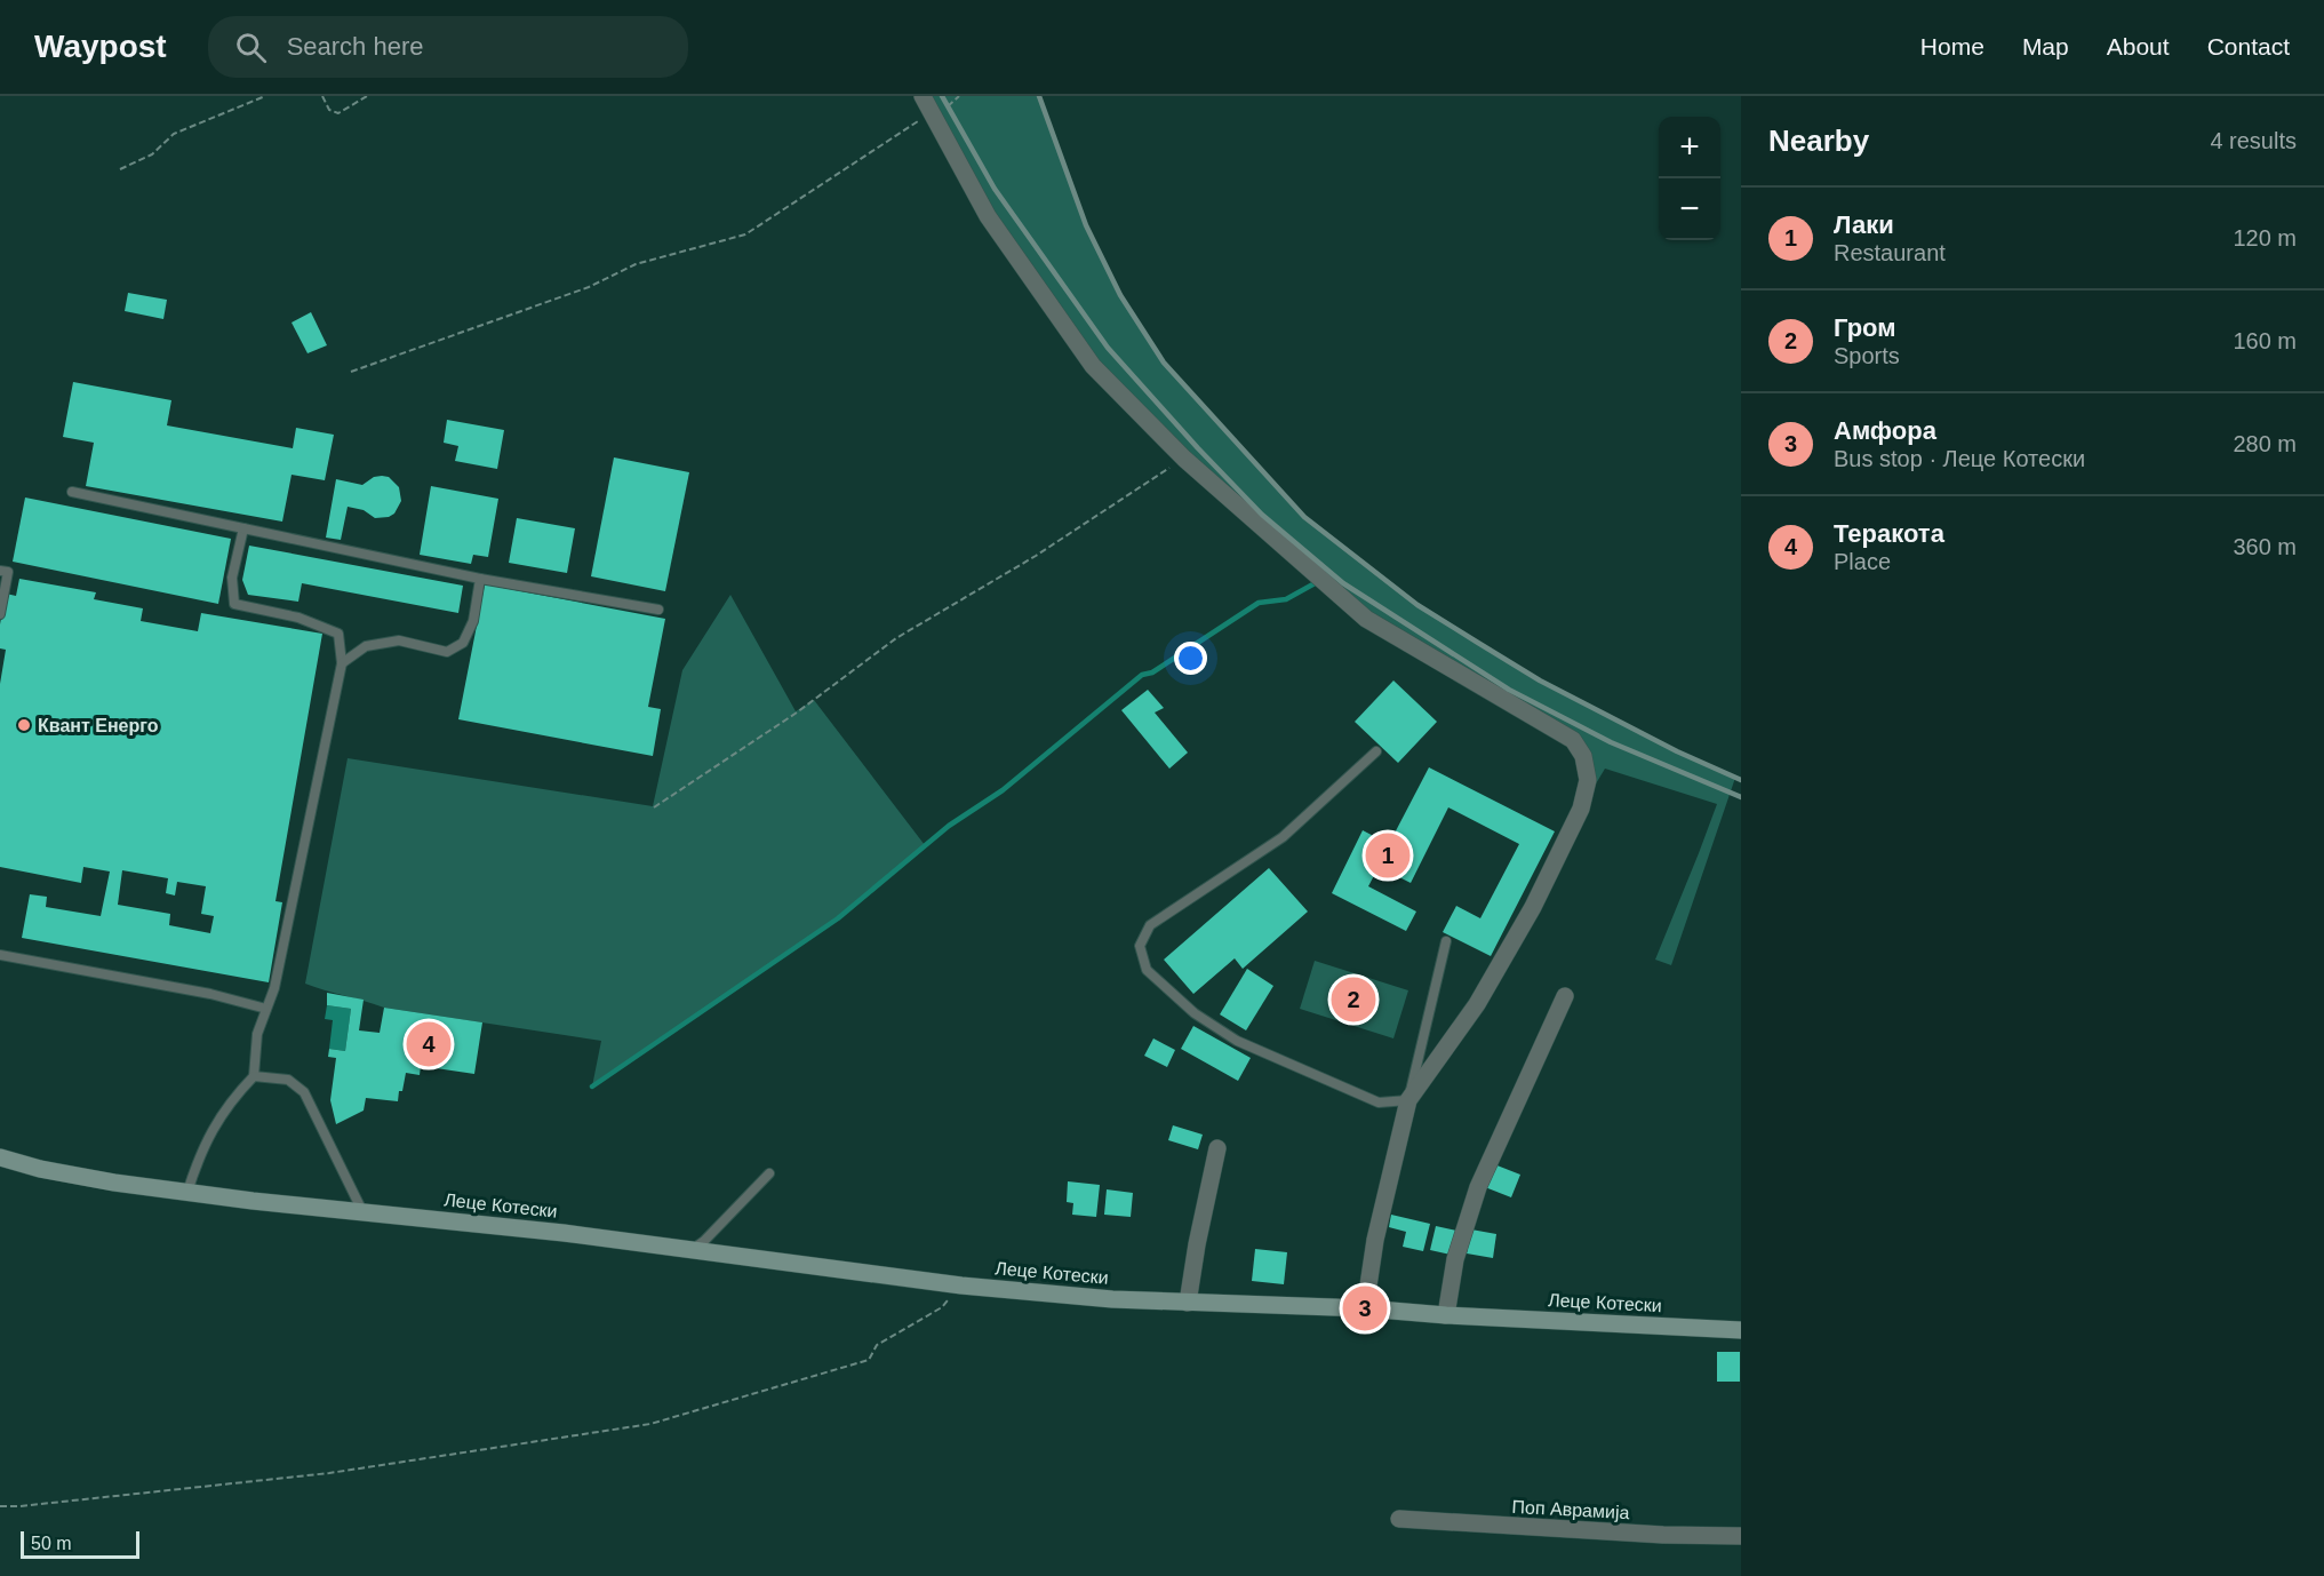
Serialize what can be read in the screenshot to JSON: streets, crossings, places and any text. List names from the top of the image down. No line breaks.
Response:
{"streets":{"main road":["Леце Котески"],"street":["Поп Аврамија"]},"places":["Квант Енерго"],"scale_bar":"50 m","page":{"header":"Waypost","search":"Search here","nav":["Home","Map","About","Contact"],"heading":["Nearby","4 results"],"map_buttons":["+","−"],"list":[{"mark":"1","name":"Лаки","note":"Restaurant","value":"120 m"},{"mark":"2","name":"Гром","note":"Sports","value":"160 m"},{"mark":"3","name":"Амфора","note":"Bus stop · Леце Котески","value":"280 m"},{"mark":"4","name":"Теракота","note":"Place","value":"360 m"}],"pins":["1","2","4","3"],"scale":"50 m"}}
